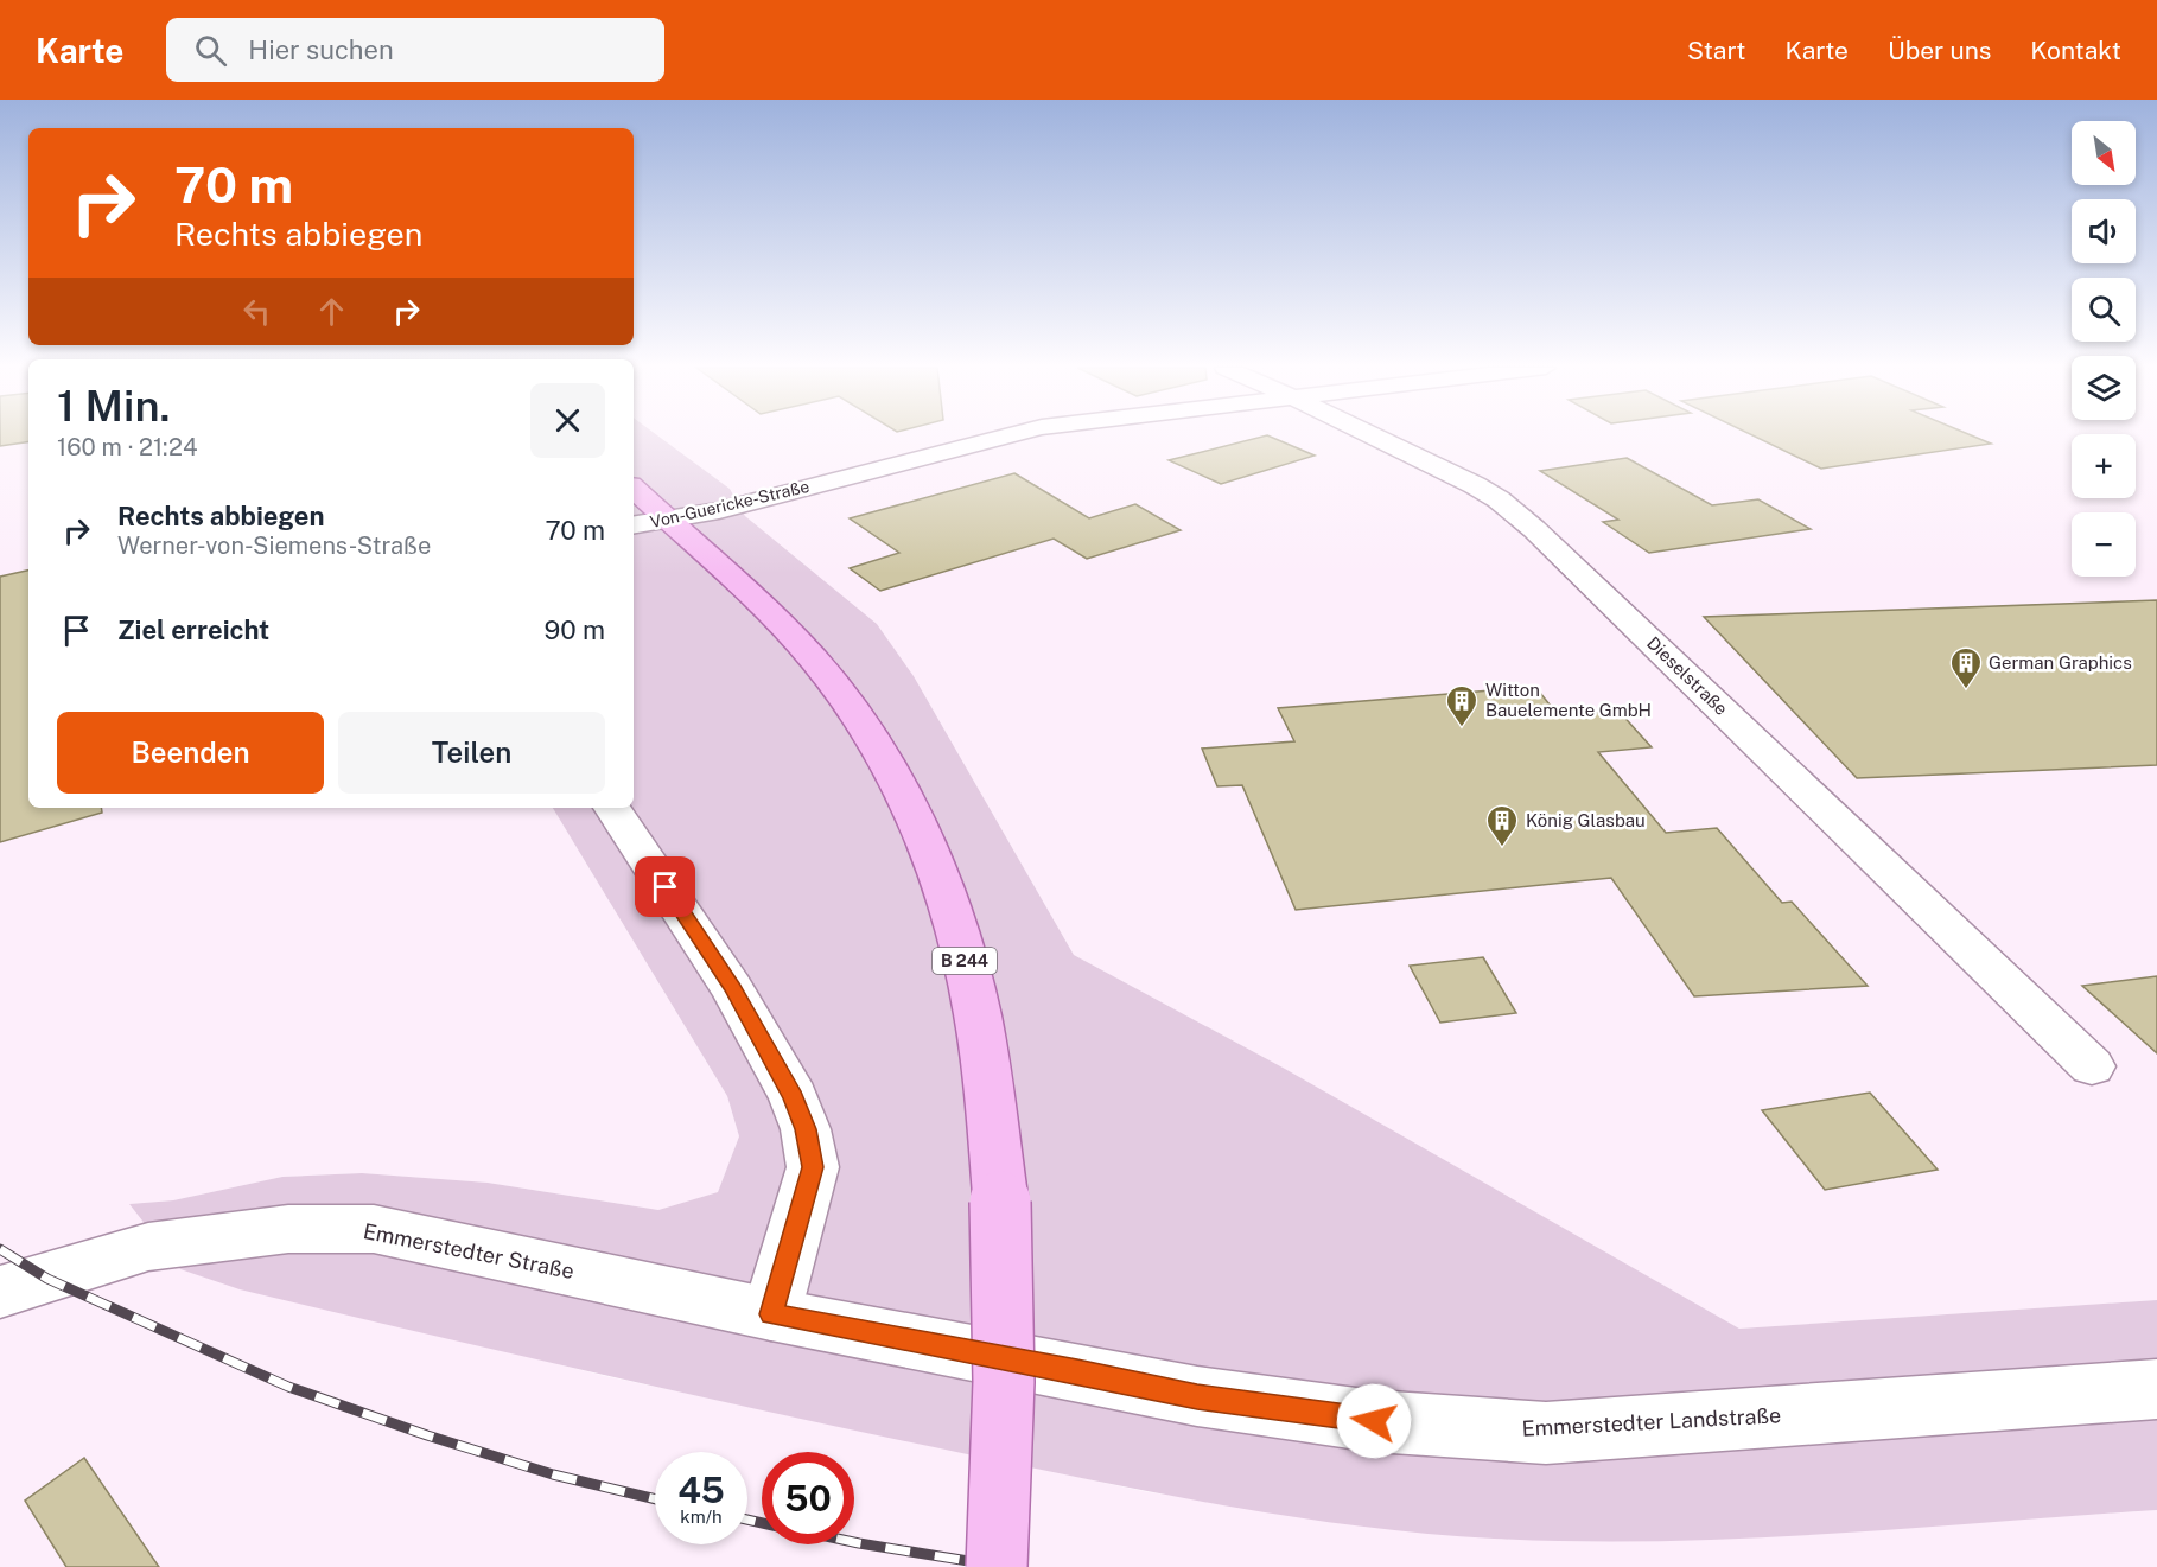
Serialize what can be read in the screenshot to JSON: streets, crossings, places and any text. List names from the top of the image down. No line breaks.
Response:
{"streets":{"main road":["B 244"],"street":["Von-Guericke-Straße","Dieselstraße","Emmerstedter Straße","Emmerstedter Landstraße"]},"crossings":[["Von-Guericke-Straße","B 244"],["Emmerstedter Straße","Emmerstedter Landstraße"]],"places":{"building":["German Graphics","Witton Bauelemente GmbH","König Glasbau"]},"north":"bottom right","page":{"header":"Karte","search":"Hier suchen","nav":["Start","Karte","Über uns","Kontakt"],"map_buttons":["+","−"],"turn":["70 m","Rechts abbiegen"],"heading":["1 Min.","160 m · 21:24"],"list":[{"name":"Rechts abbiegen","note":"Werner-von-Siemens-Straße","value":"70 m"},{"name":"Ziel erreicht","value":"90 m"}],"buttons":["Beenden","Teilen"],"speed":"45 km/h","limit":"50"}}
